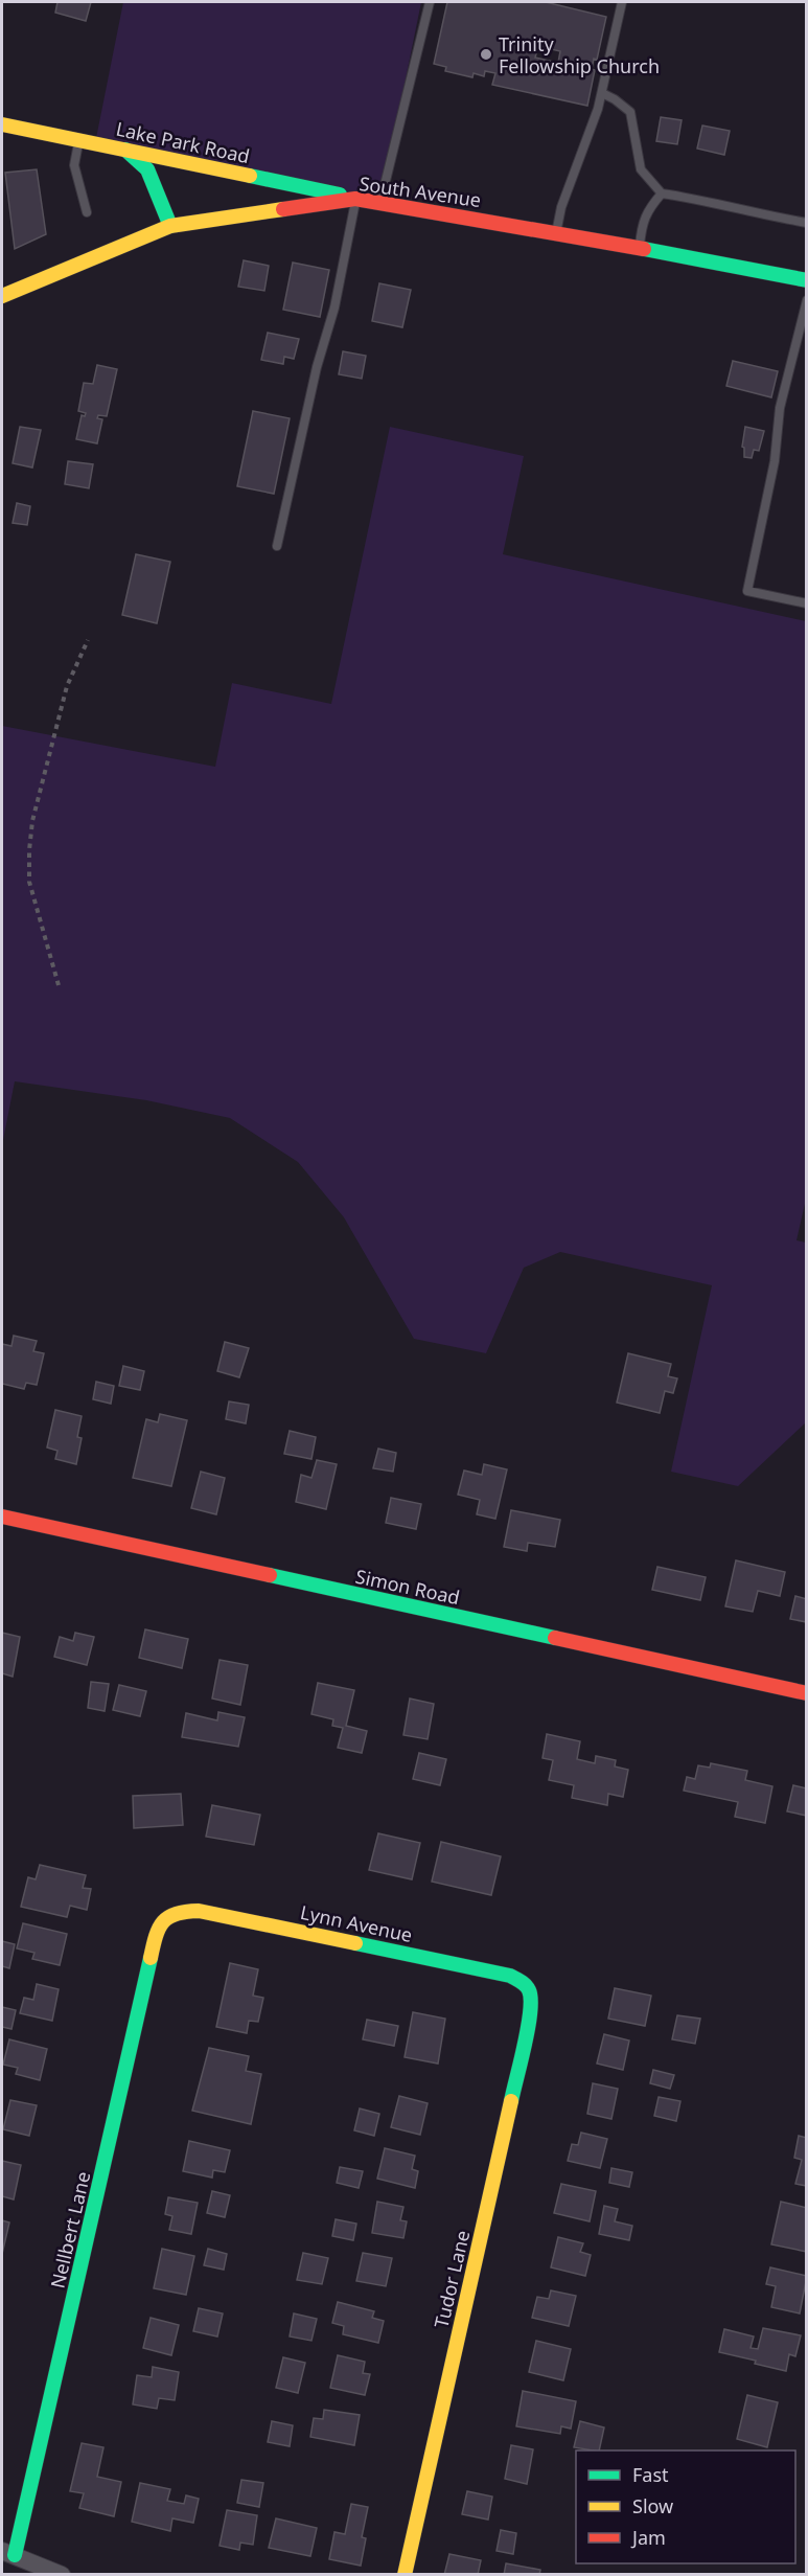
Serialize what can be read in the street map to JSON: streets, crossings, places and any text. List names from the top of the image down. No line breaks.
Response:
{"streets":{"street":["Lake Park Road","South Avenue","Simon Road","Lynn Avenue","Nellbert Lane","Tudor Lane"]},"crossings":[["Lake Park Road","South Avenue"],["Lynn Avenue","Nellbert Lane"],["Lynn Avenue","Tudor Lane"]],"places":["Trinity Fellowship Church"],"legend":["Fast","Slow","Jam"]}
